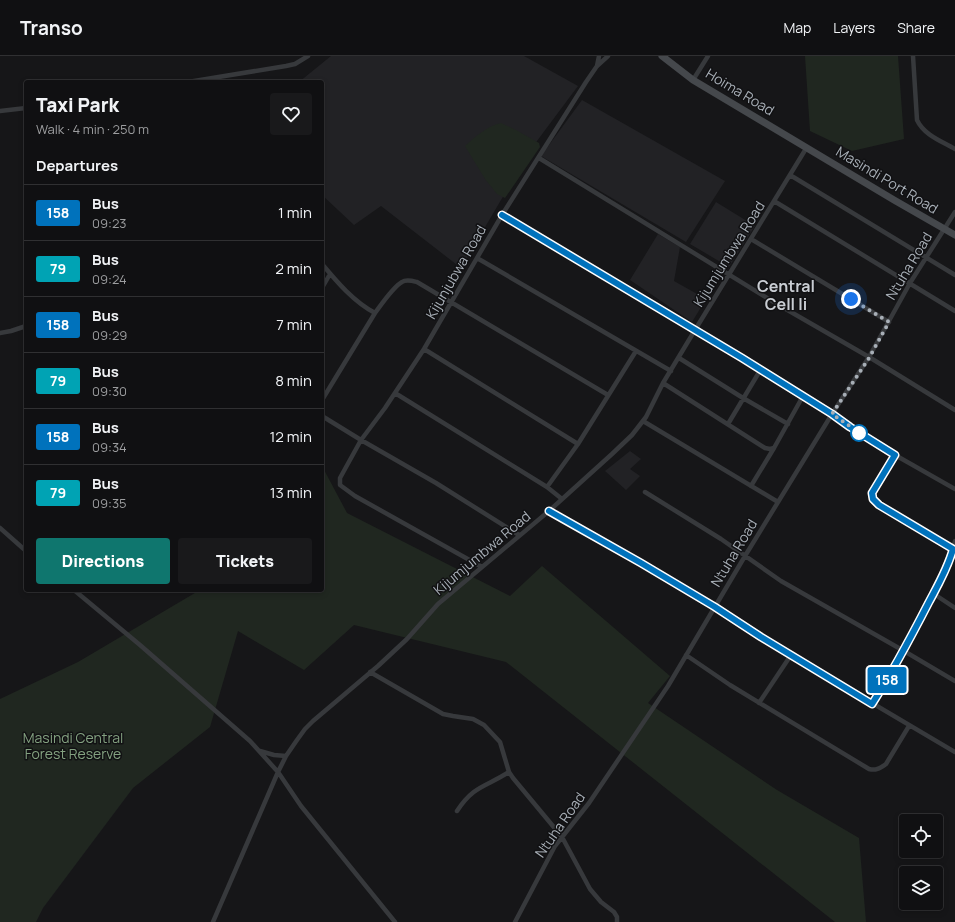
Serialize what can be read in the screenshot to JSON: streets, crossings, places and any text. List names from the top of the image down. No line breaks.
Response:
{"streets":{"main road":["Hoima Road","Masindi Port Road"],"street":["Kijumjumbwa Road","Ntuha Road","Kijunjubwa Road"]},"crossings":[["Hoima Road","Masindi Port Road"],["Hoima Road","Kijumjumbwa Road"],["Masindi Port Road","Kijumjumbwa Road"],["Masindi Port Road","Ntuha Road"],["Kijumjumbwa Road","Kijunjubwa Road"]],"districts":["Central Cell Ii"],"parks":["Masindi Central Forest Reserve"],"lines":["bus line 158"],"page":{"header":"Transo","nav":["Map","Layers","Share"],"on_map":"158","heading":[["Taxi Park","Walk · 4 min · 250 m"],"Departures"],"list":[{"mark":"158","name":"Bus","note":"09:23","value":"1 min"},{"mark":"79","name":"Bus","note":"09:24","value":"2 min"},{"mark":"158","name":"Bus","note":"09:29","value":"7 min"},{"mark":"79","name":"Bus","note":"09:30","value":"8 min"},{"mark":"158","name":"Bus","note":"09:34","value":"12 min"},{"mark":"79","name":"Bus","note":"09:35","value":"13 min"}],"buttons":["Directions","Tickets"]}}
